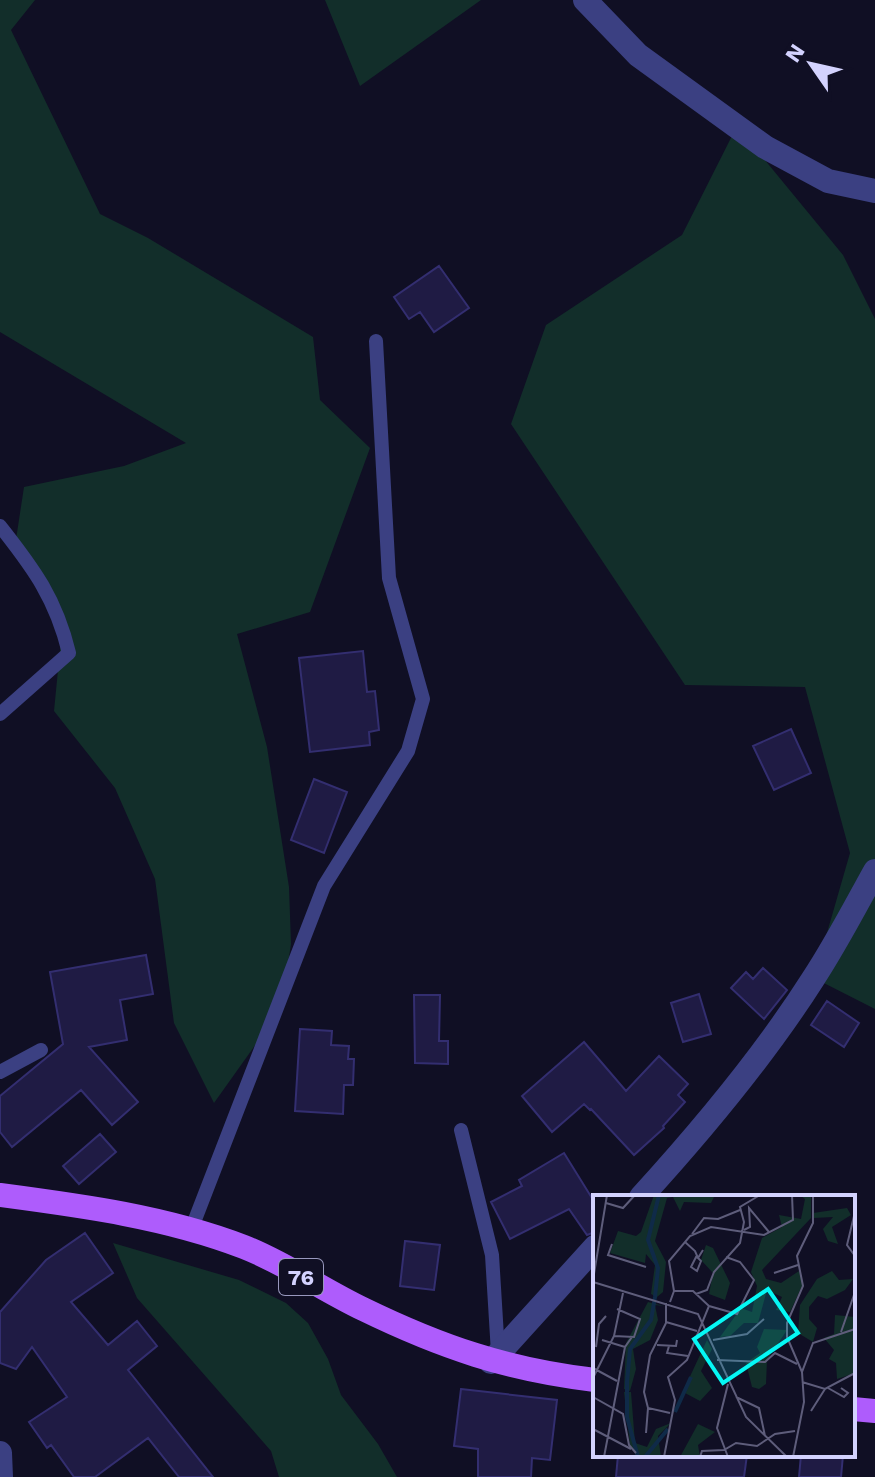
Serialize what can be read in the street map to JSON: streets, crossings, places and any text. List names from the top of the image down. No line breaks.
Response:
{"streets":{"main road":["76"]},"north":"top left"}
